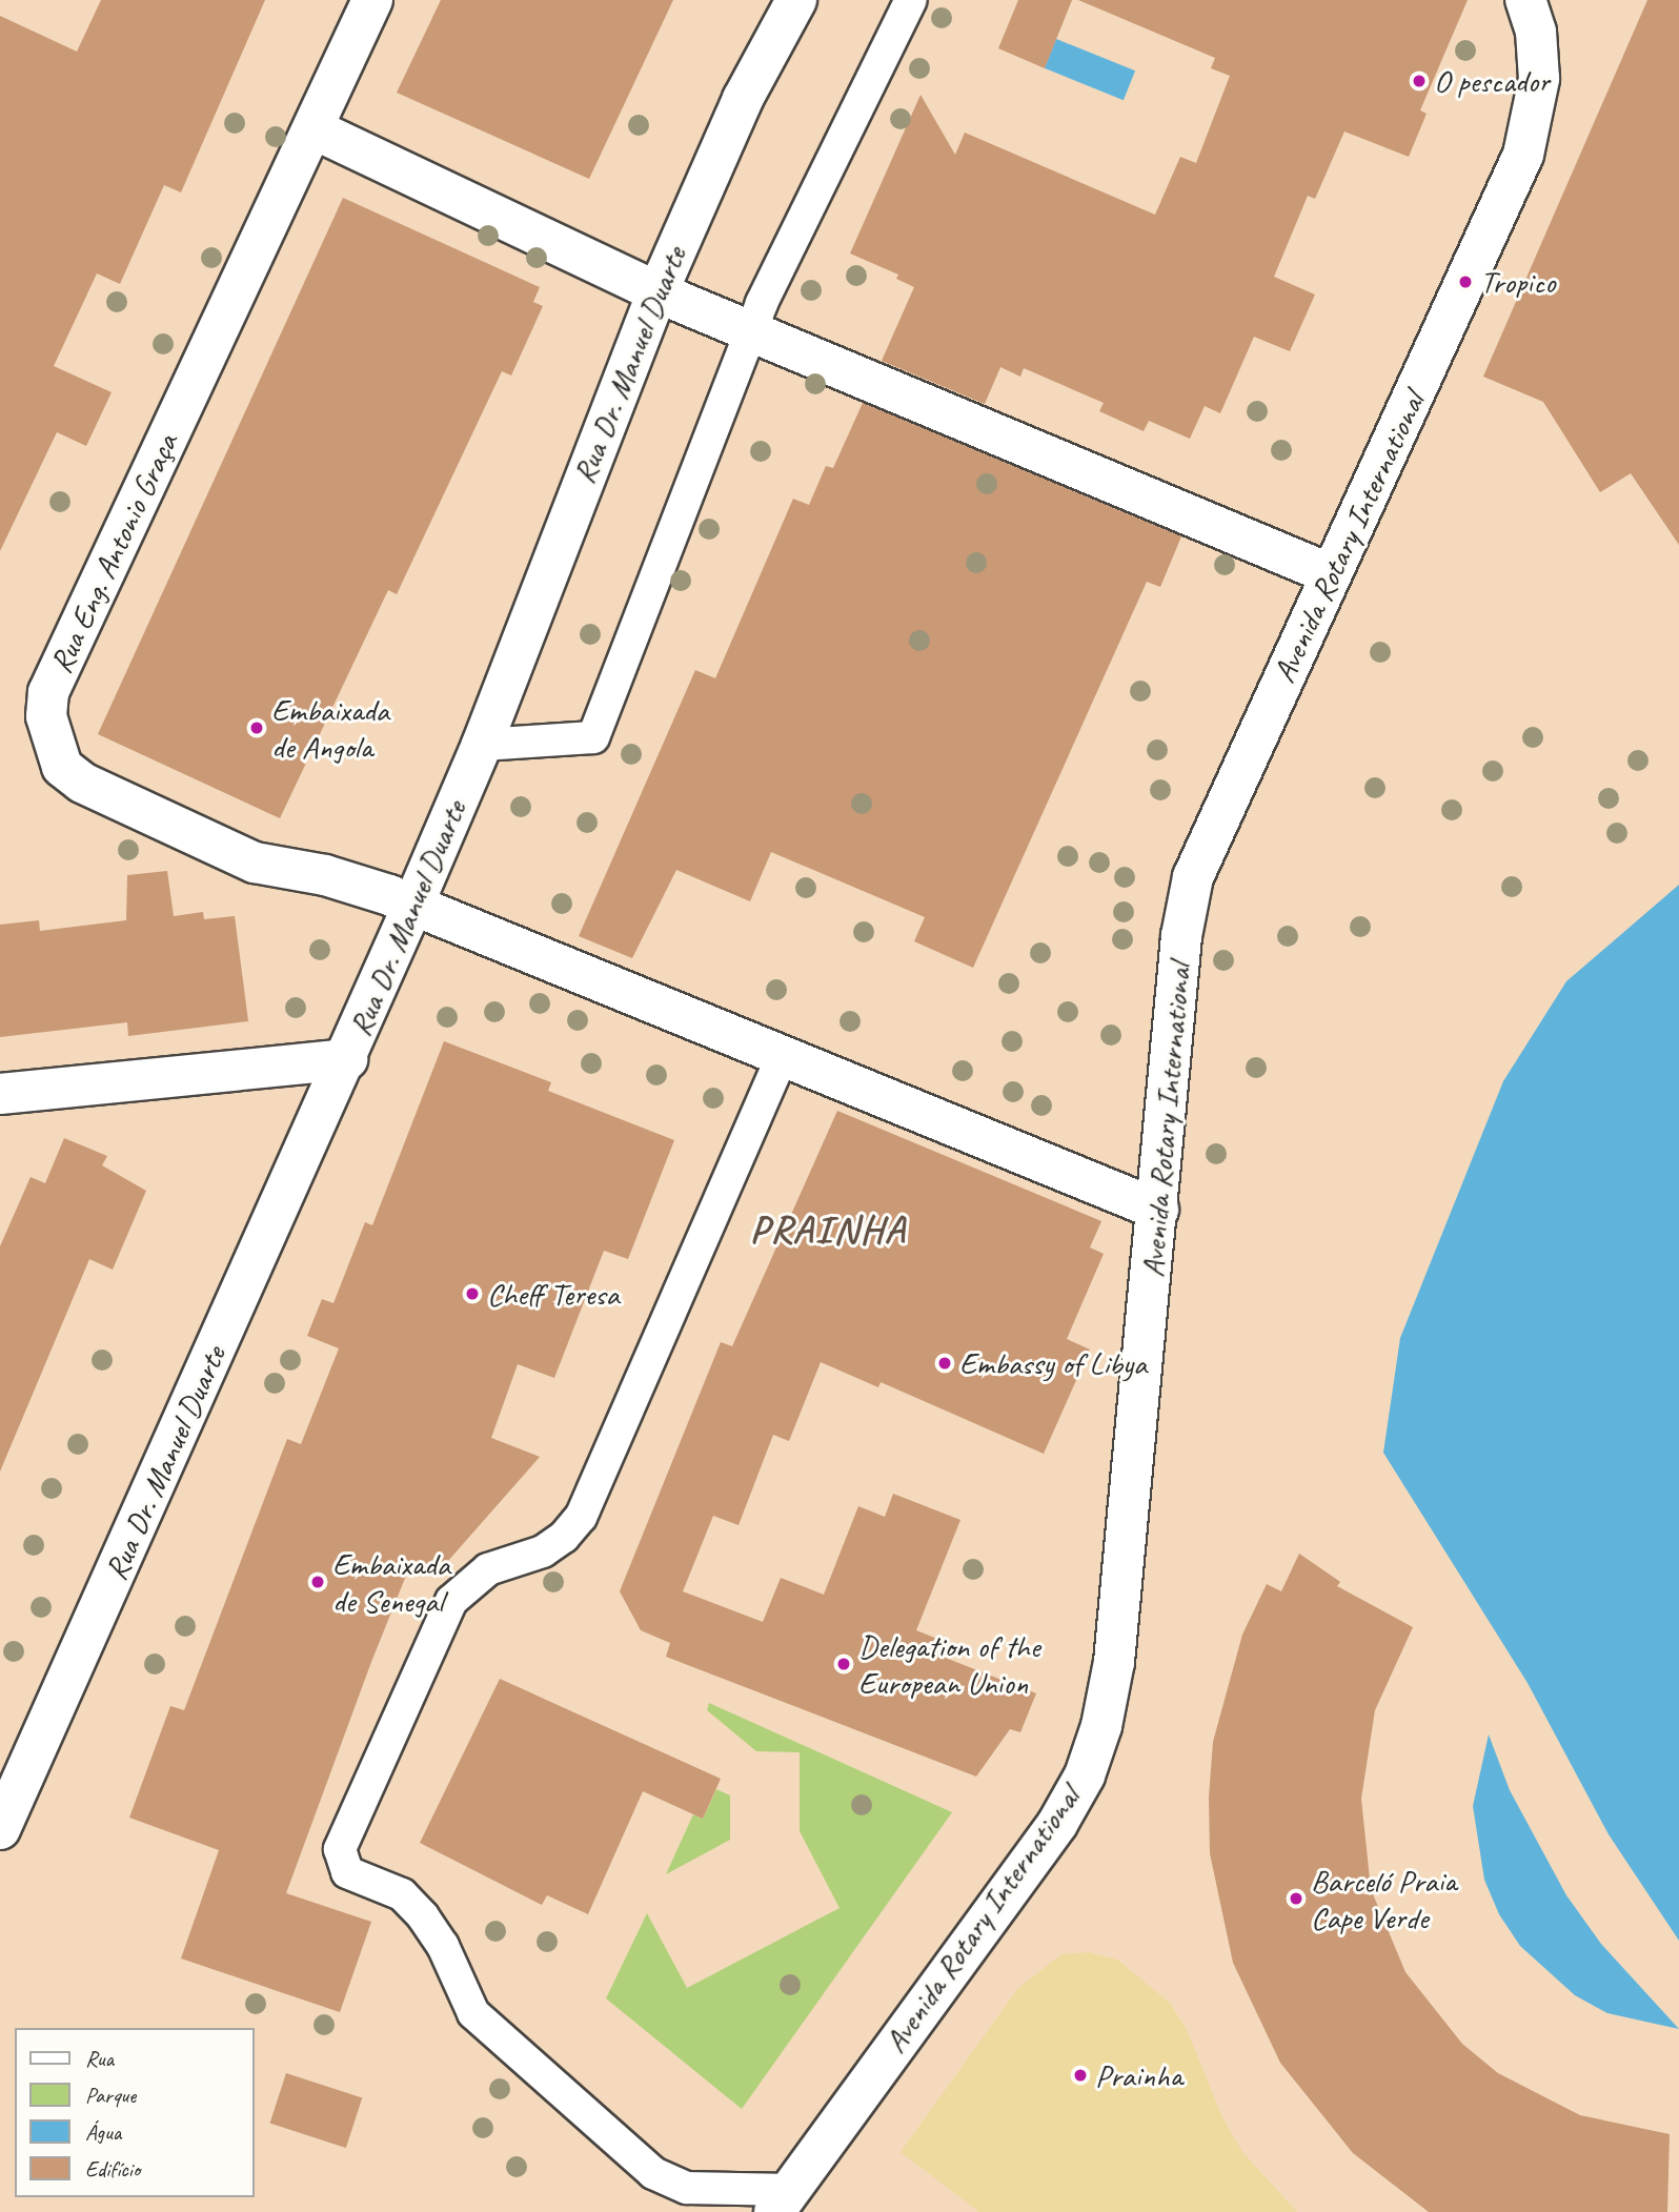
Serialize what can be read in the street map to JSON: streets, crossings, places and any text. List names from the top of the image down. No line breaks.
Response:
{"streets":{"street":["Rua Dr. Manuel Duarte","Avenida Rotary International","Rua Eng. Antonio Graça"]},"crossings":[["Rua Dr. Manuel Duarte","Rua Eng. Antonio Graça"],["Avenida Rotary International","Rua Eng. Antonio Graça"]],"districts":["PRAINHA"],"places":["O pescador","Tropico","Embaixada de Angola","Cheff Teresa","Embassy of Libya","Embaixada de Senegal","Delegation of the European Union","Barceló Praia Cape Verde","Prainha"],"legend":["Rua","Parque","Água","Edifício"]}
